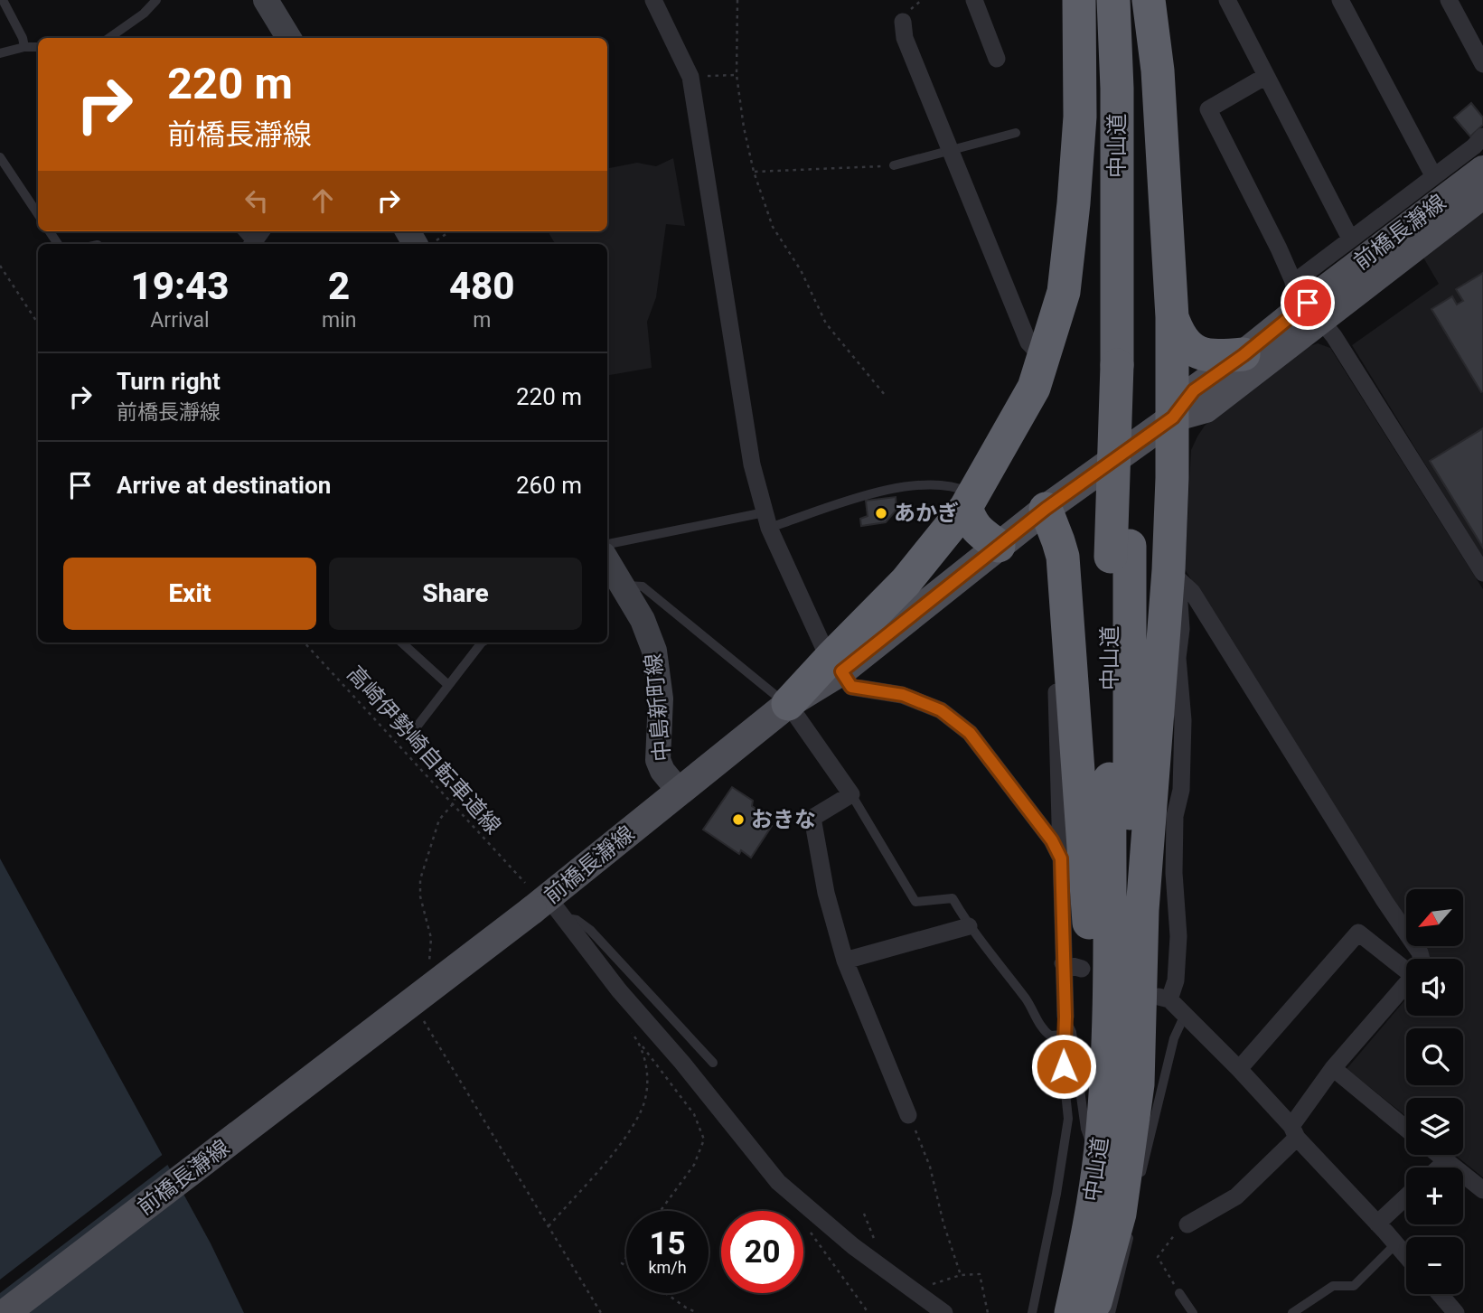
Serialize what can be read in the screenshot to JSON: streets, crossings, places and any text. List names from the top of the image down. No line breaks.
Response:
{"streets":{"highway":["中山道"],"main road":["前橋長瀞線","中島新町線"],"path":["高崎伊勢崎自転車道線"]},"crossings":[["前橋長瀞線","中島新町線"]],"places":["あかぎ","おきな"],"north":"bottom left","page":{"turn":["220 m","前橋長瀞線"],"eta":["19:43","Arrival","2","min","480","m"],"list":[{"name":"Turn right","note":"前橋長瀞線","value":"220 m"},{"name":"Arrive at destination","value":"260 m"}],"buttons":["Exit","Share"],"map_buttons":["+","−"],"speed":"15 km/h","limit":"20"}}
